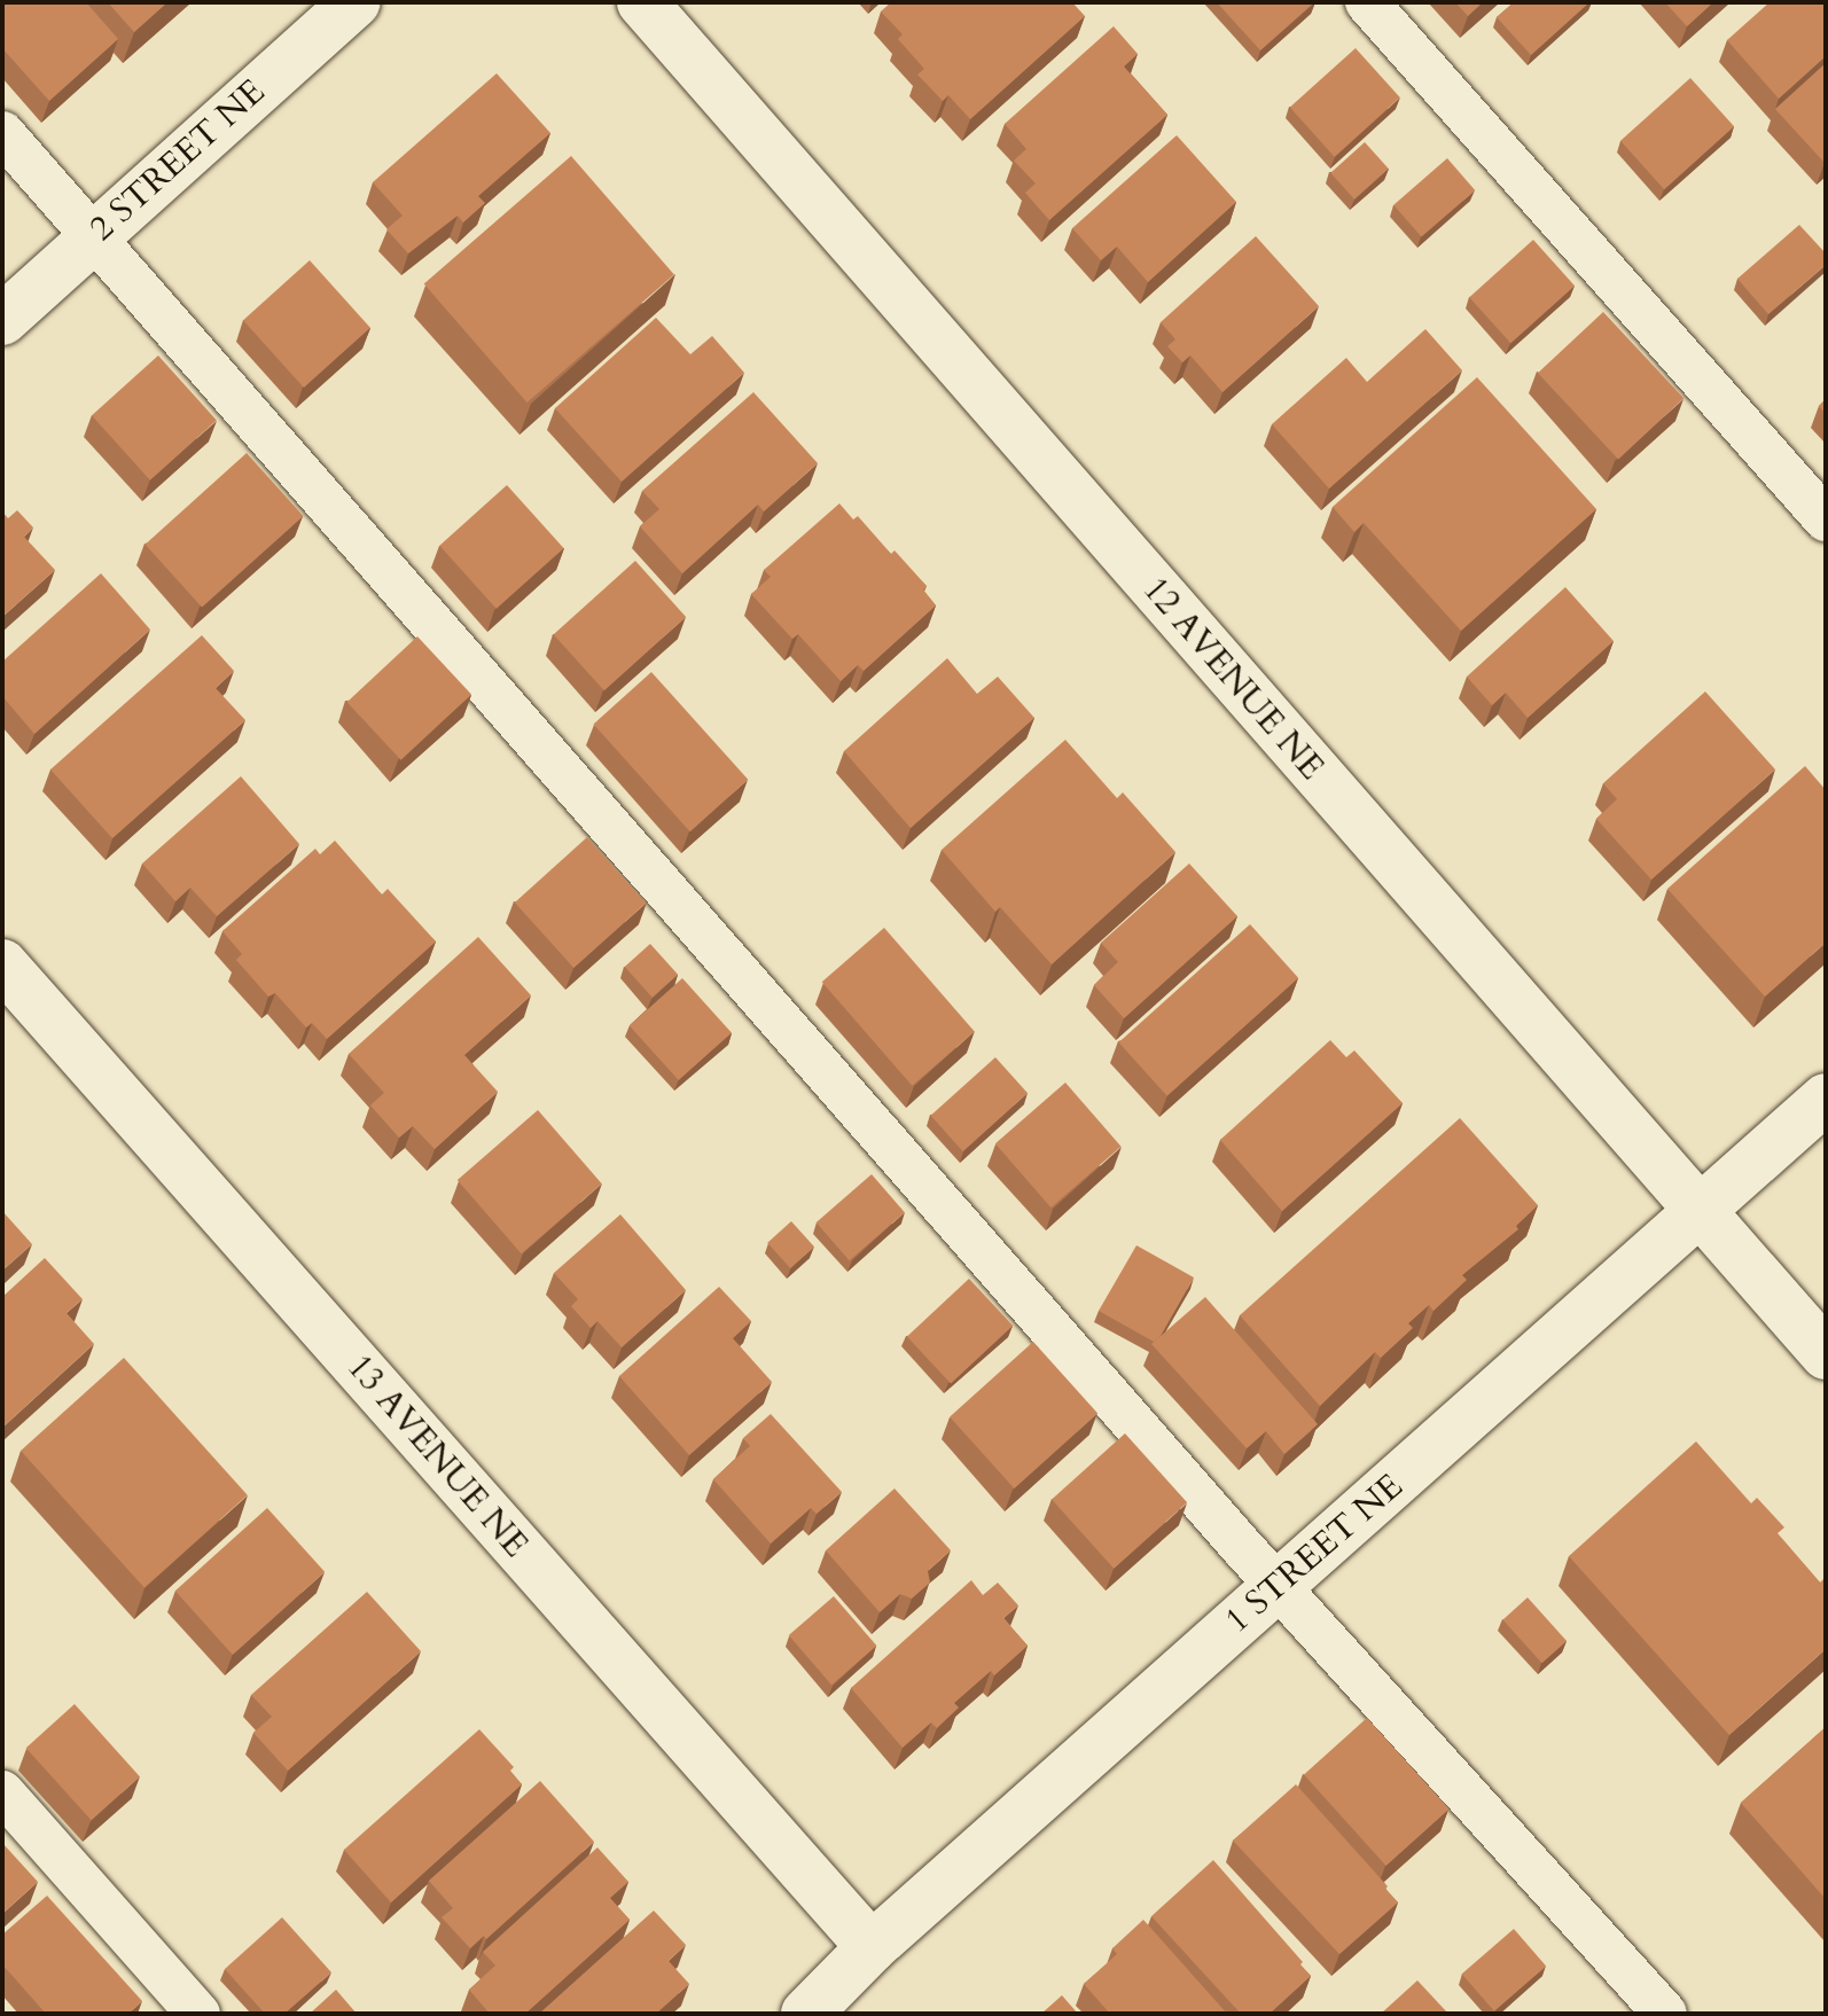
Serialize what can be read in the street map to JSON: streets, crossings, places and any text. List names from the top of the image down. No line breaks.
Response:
{"streets":{"street":["2 STREET NE","12 AVENUE NE","13 AVENUE NE","1 STREET NE"]},"crossings":[["12 AVENUE NE","1 STREET NE"],["13 AVENUE NE","1 STREET NE"]]}
